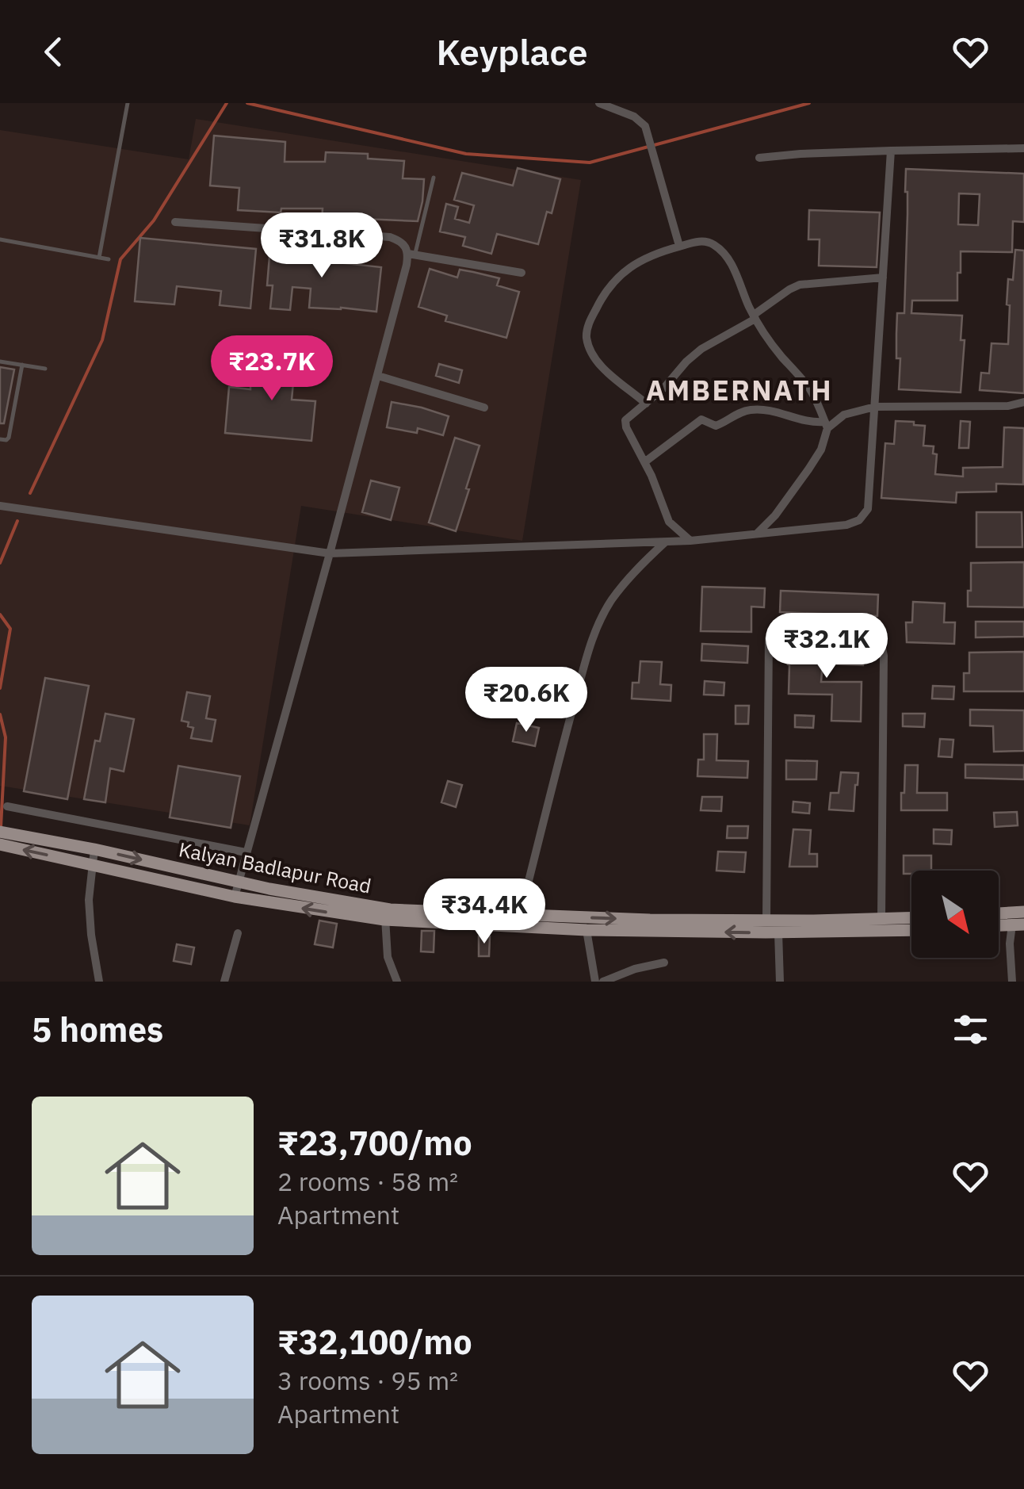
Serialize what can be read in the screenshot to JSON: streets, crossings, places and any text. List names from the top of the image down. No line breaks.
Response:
{"streets":{"main road":["Kalyan Badlapur Road"]},"districts":["AMBERNATH"],"north":"bottom right","page":{"header":"Keyplace","price":["₹31.8K","₹23.7K","₹32.1K","₹20.6K","₹34.4K"],"heading":"5 homes","list":[{"name":"₹23,700/mo","note":"2 rooms · 58 m² · Apartment"},{"name":"₹32,100/mo","note":"3 rooms · 95 m² · Apartment"}]}}
